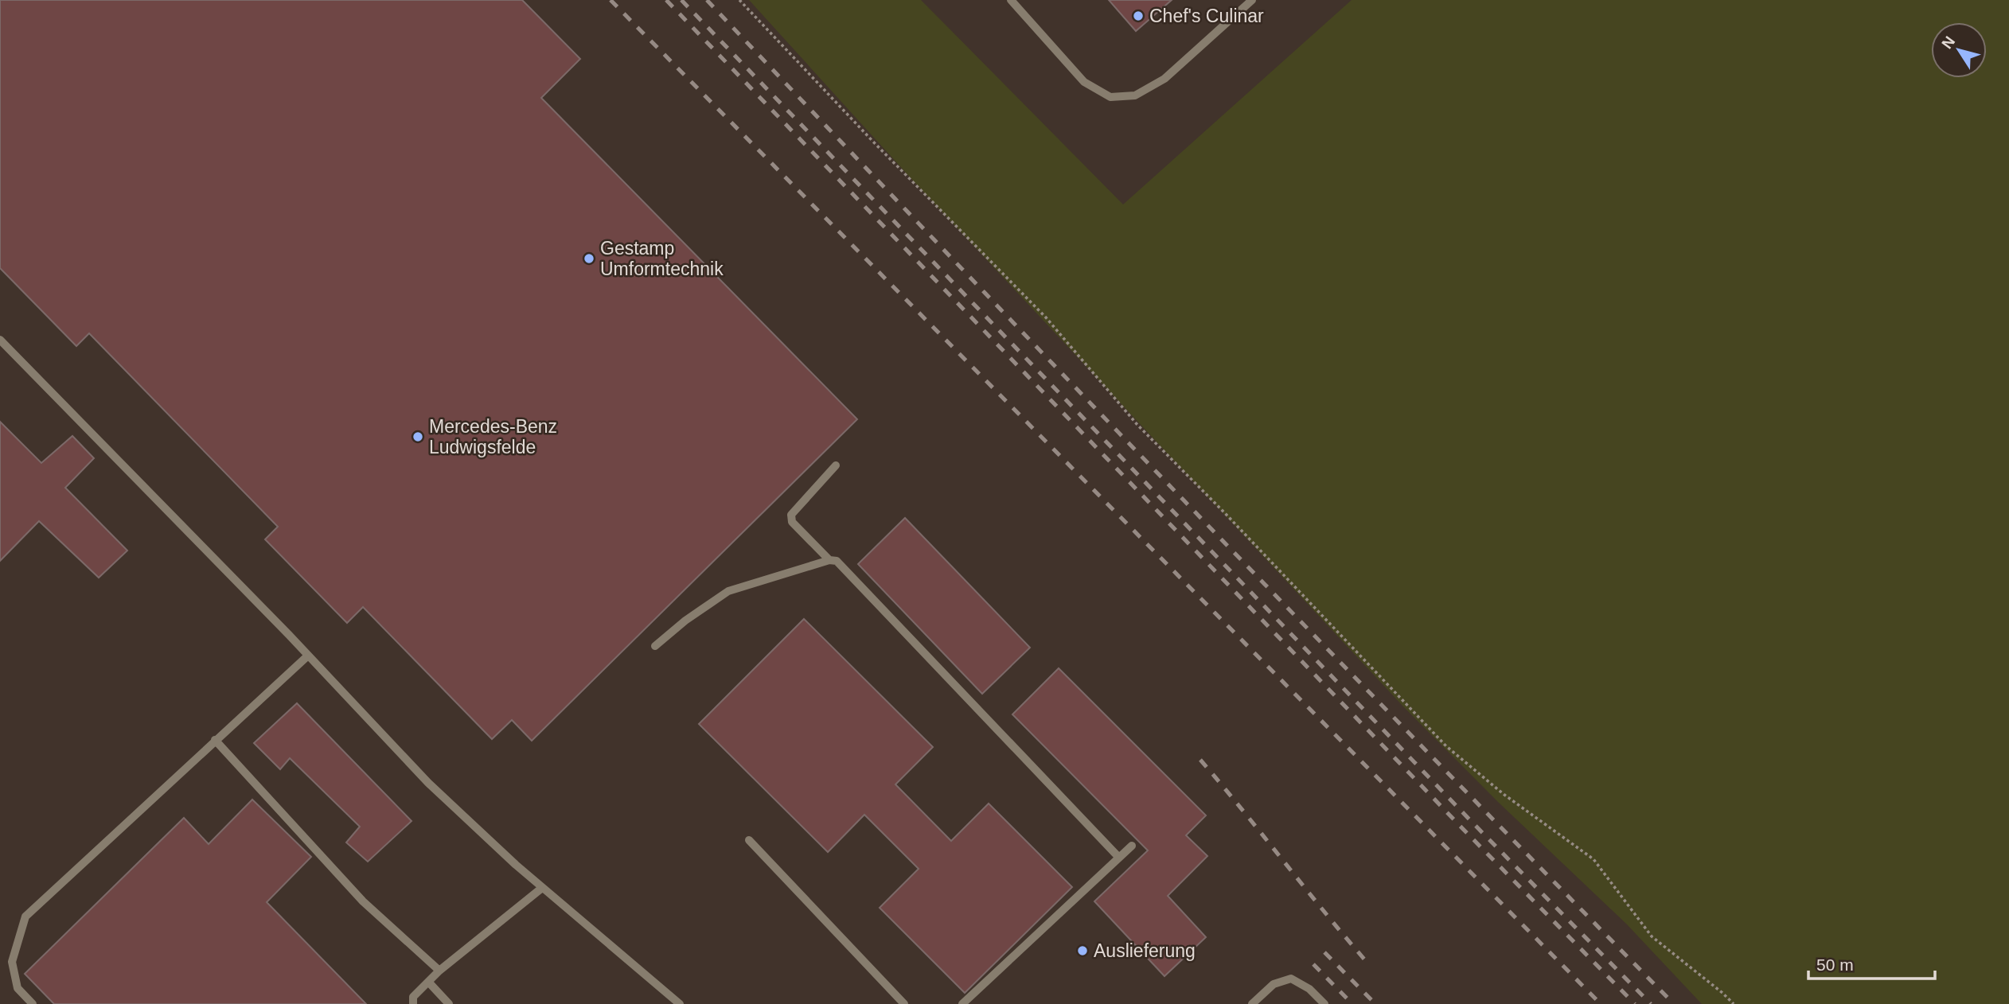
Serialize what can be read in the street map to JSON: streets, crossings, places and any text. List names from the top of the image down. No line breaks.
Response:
{"places":["Chef's Culinar","Gestamp Umformtechnik","Mercedes-Benz Ludwigsfelde","Auslieferung"],"scale_bar":"50 m","north":"top left"}
